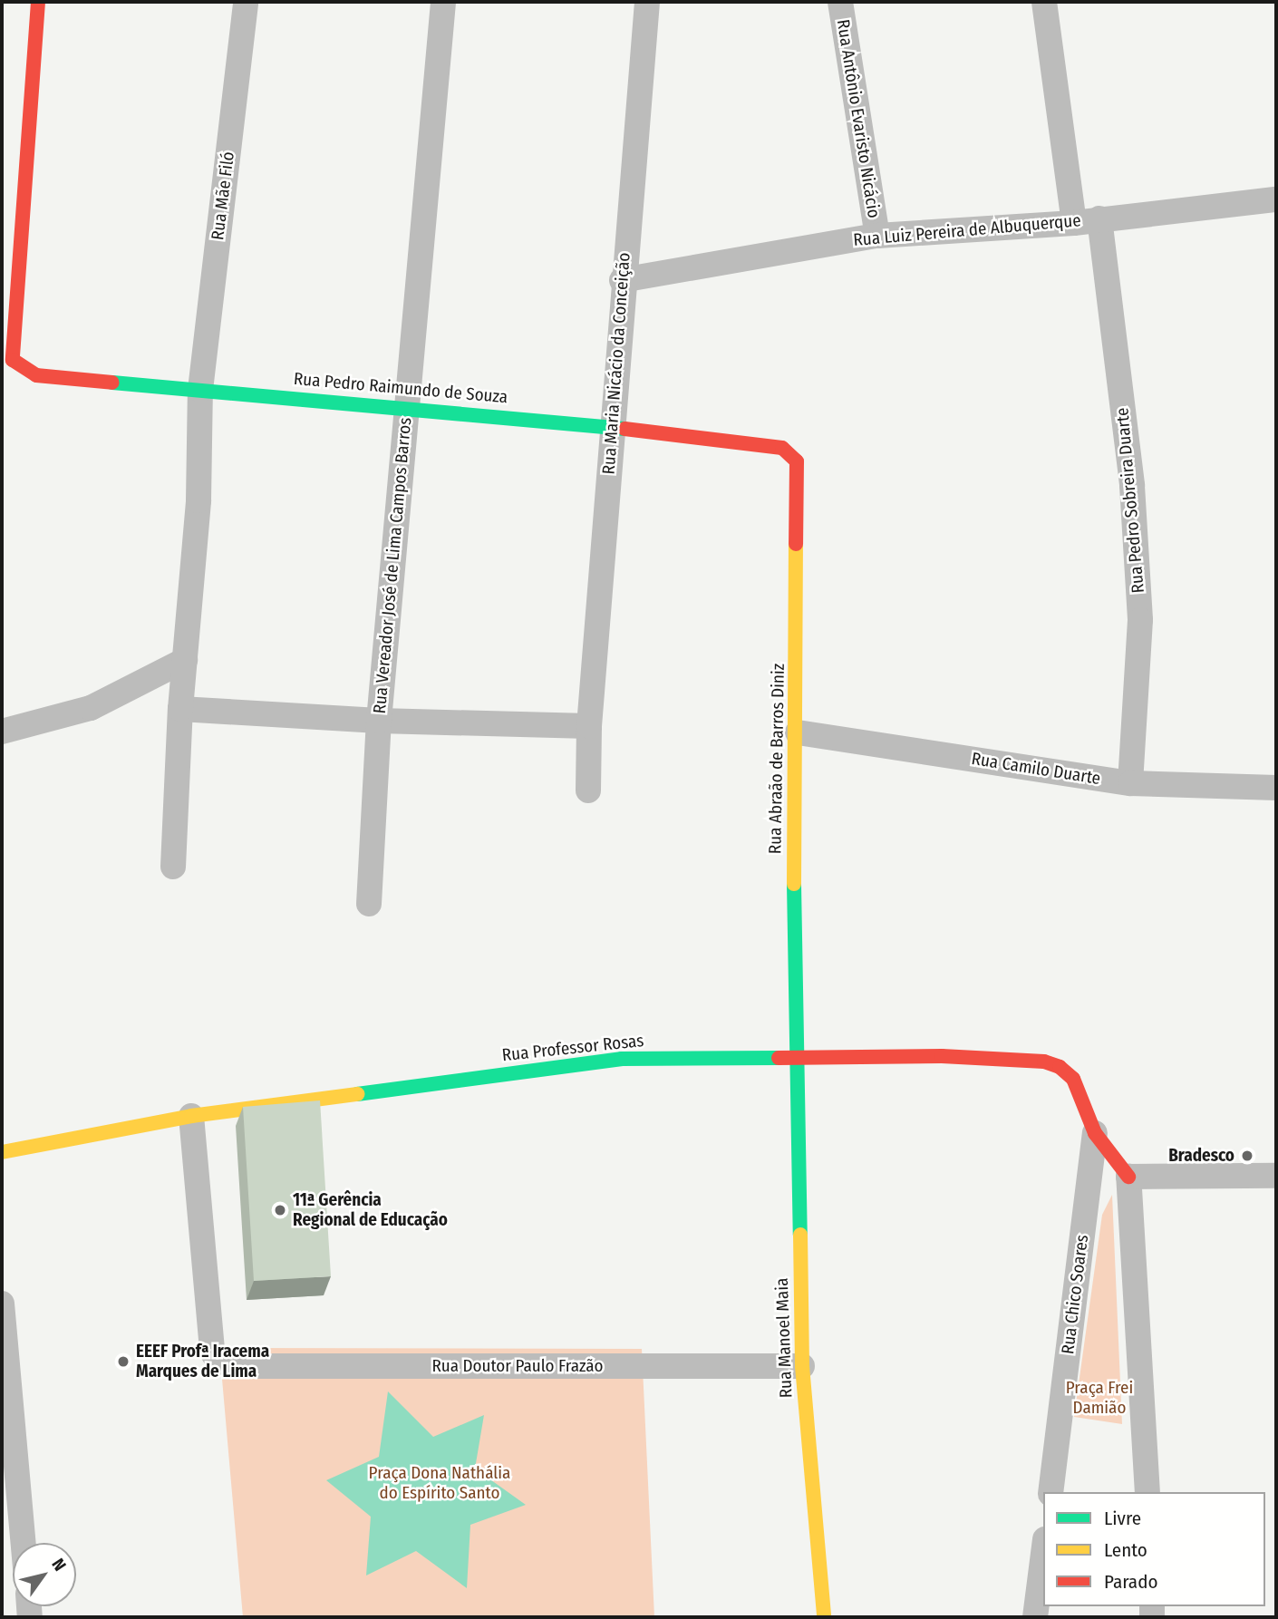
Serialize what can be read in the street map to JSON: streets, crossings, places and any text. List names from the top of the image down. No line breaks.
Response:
{"streets":{"street":["Rua Antônio Evaristo Nicácio","Rua Mãe Filó","Rua Luiz Pereira de Albuquerque","Rua Maria Nicácio da Conceição","Rua Pedro Raimundo de Souza","Rua Pedro Sobreira Duarte","Rua Vereador José de Lima Campos Barros","Rua Abraão de Barros Diniz","Rua Camilo Duarte","Rua Professor Rosas","Rua Chico Soares","Rua Manoel Maia","Rua Doutor Paulo Frazão"]},"crossings":[["Rua Antônio Evaristo Nicácio","Rua Luiz Pereira de Albuquerque"],["Rua Mãe Filó","Rua Pedro Raimundo de Souza"],["Rua Luiz Pereira de Albuquerque","Rua Maria Nicácio da Conceição"],["Rua Luiz Pereira de Albuquerque","Rua Pedro Sobreira Duarte"],["Rua Maria Nicácio da Conceição","Rua Pedro Raimundo de Souza"],["Rua Pedro Raimundo de Souza","Rua Vereador José de Lima Campos Barros"],["Rua Pedro Raimundo de Souza","Rua Abraão de Barros Diniz"],["Rua Pedro Sobreira Duarte","Rua Camilo Duarte"],["Rua Abraão de Barros Diniz","Rua Camilo Duarte"],["Rua Abraão de Barros Diniz","Rua Professor Rosas"],["Rua Abraão de Barros Diniz","Rua Manoel Maia"],["Rua Professor Rosas","Rua Chico Soares"],["Rua Professor Rosas","Rua Manoel Maia"],["Rua Professor Rosas","Rua Doutor Paulo Frazão"],["Rua Manoel Maia","Rua Doutor Paulo Frazão"]],"parks":["Praça Frei Damião","Praça Dona Nathália do Espírito Santo"],"places":["Bradesco","11ª Gerência Regional de Educação","EEEF Profª Iracema Marques de Lima"],"legend":["Livre","Lento","Parado"],"north":"top right"}
